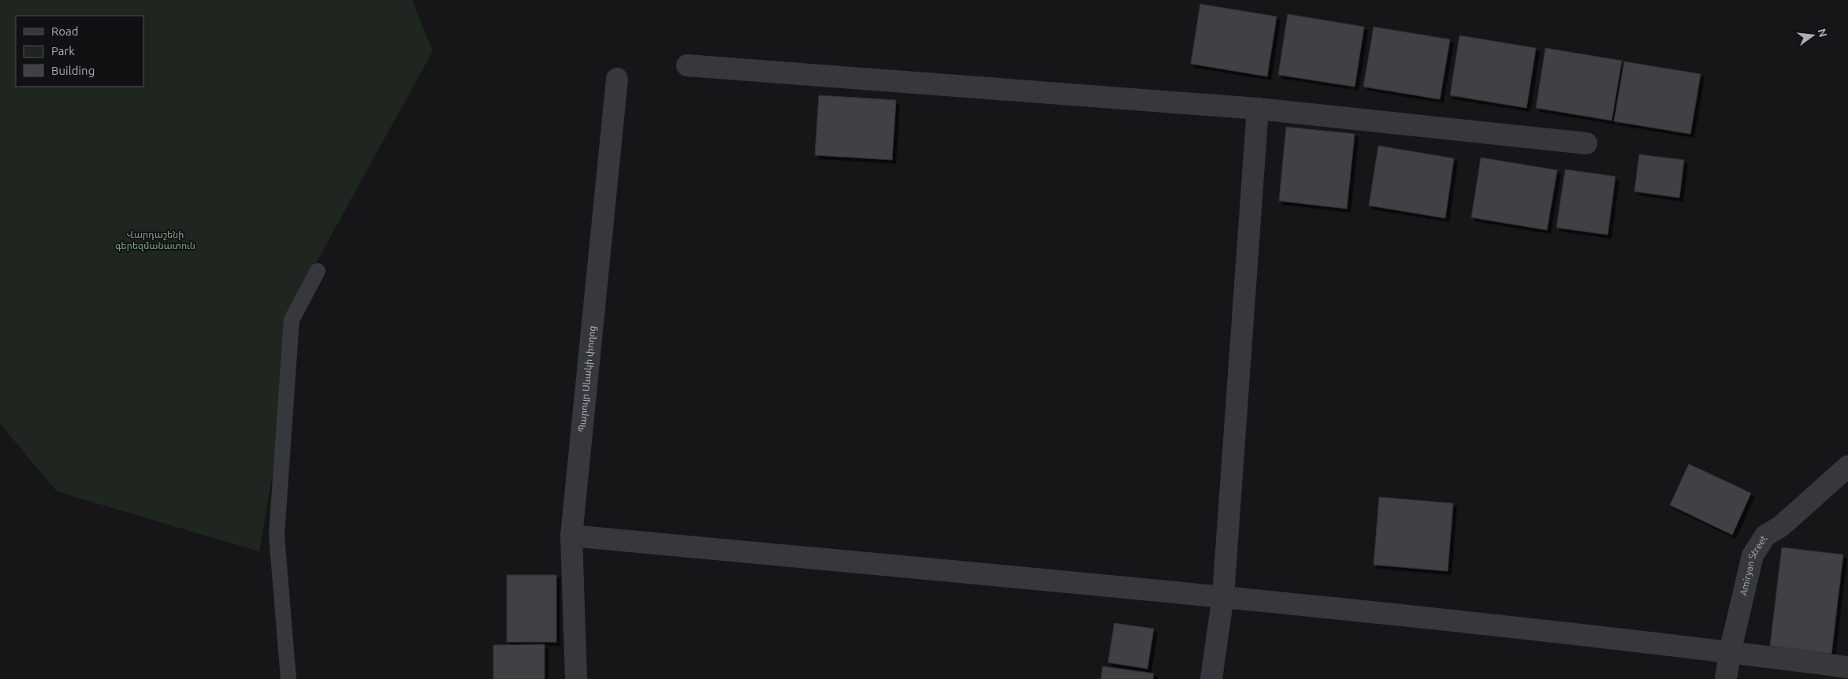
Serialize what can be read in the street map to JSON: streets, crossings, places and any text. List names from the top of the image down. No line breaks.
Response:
{"streets":{"street":["Պարույր Սևակի փողոց","Amiryan Street"]},"parks":["Վարդաշենի գերեզմանատուն"],"legend":["Road","Park","Building"],"north":"right"}
